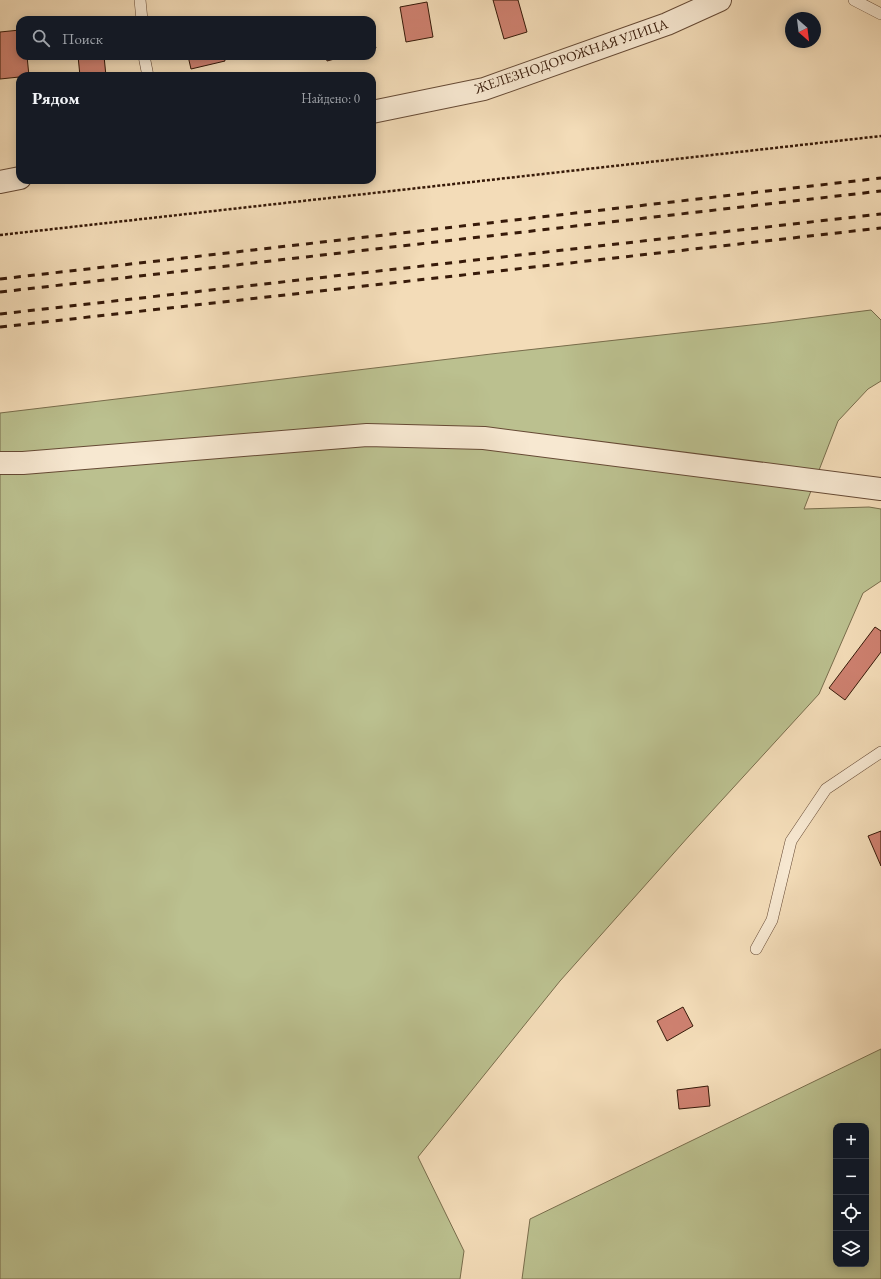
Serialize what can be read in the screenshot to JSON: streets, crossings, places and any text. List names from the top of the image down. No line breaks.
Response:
{"streets":{"street":["ЖЕЛЕЗНОДОРОЖНАЯ УЛИЦА"]},"north":"bottom right","page":{"search":"Поиск","heading":["Рядом","Найдено: 0"],"map_buttons":["+","−"]}}
